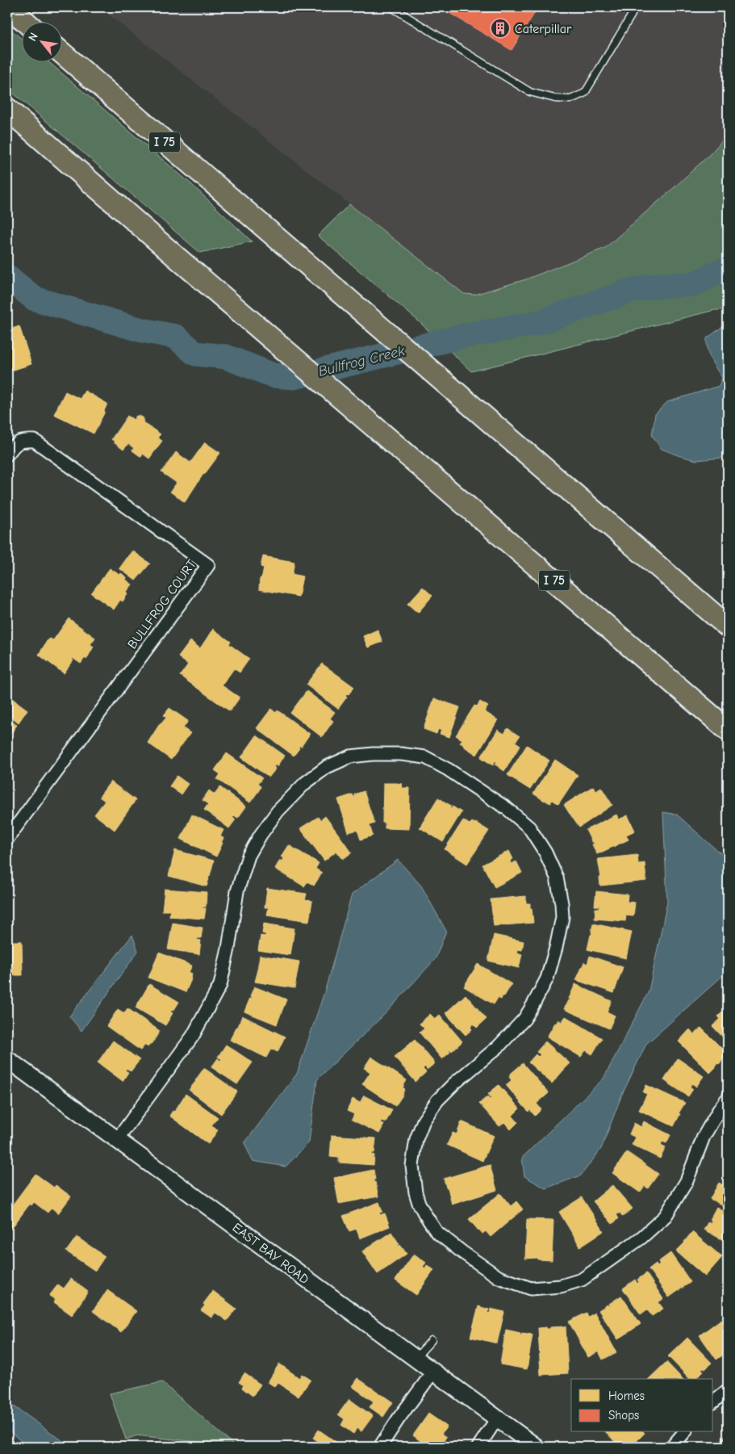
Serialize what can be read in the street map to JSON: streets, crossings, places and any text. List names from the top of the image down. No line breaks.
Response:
{"streets":{"highway":["I 75"],"street":["BULLFROG COURT","EAST BAY ROAD"]},"water":["Bullfrog Creek"],"places":{"building":["Caterpillar"]},"legend":["Homes","Shops"],"north":"top left"}
